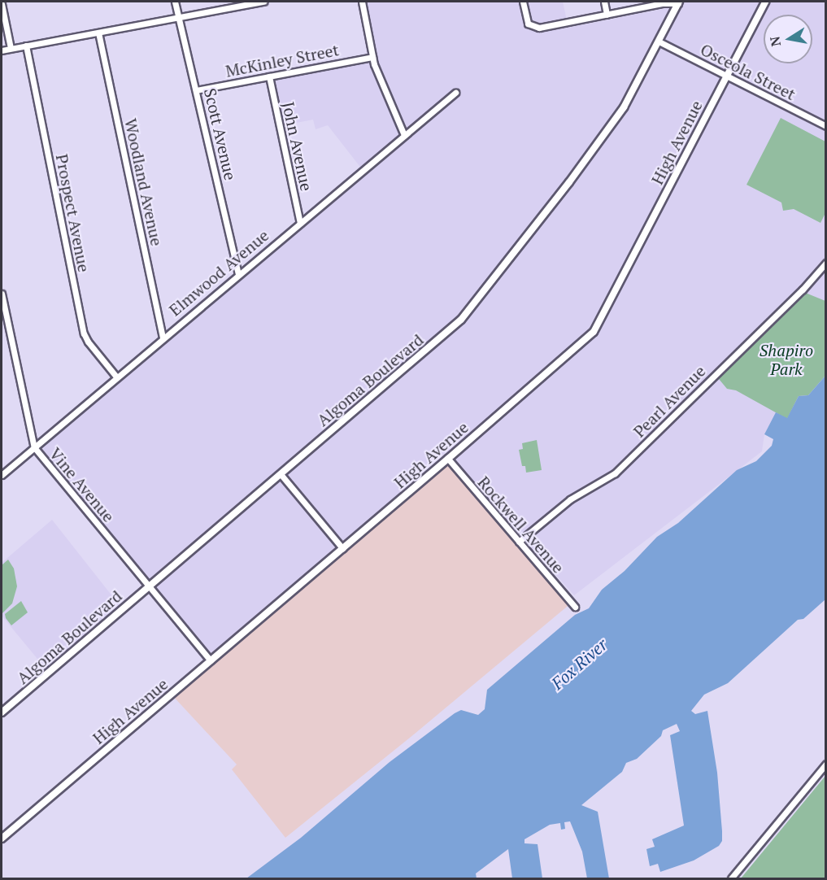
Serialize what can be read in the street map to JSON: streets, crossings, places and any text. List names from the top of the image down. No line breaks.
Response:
{"streets":{"main road":["High Avenue","Algoma Boulevard"],"street":["McKinley Street","Osceola Street","Scott Avenue","John Avenue","Woodland Avenue","Prospect Avenue","Elmwood Avenue","Pearl Avenue","Vine Avenue","Rockwell Avenue"]},"crossings":[["McKinley Street","Scott Avenue"],["McKinley Street","John Avenue"],["Osceola Street","High Avenue"],["Osceola Street","Algoma Boulevard"],["Scott Avenue","Elmwood Avenue"],["High Avenue","Vine Avenue"],["High Avenue","Rockwell Avenue"],["John Avenue","Elmwood Avenue"],["Woodland Avenue","Elmwood Avenue"],["Prospect Avenue","Elmwood Avenue"],["Elmwood Avenue","Vine Avenue"],["Algoma Boulevard","Vine Avenue"],["Pearl Avenue","Rockwell Avenue"]],"water":["Fox River"],"parks":["Shapiro Park"],"north":"left"}
